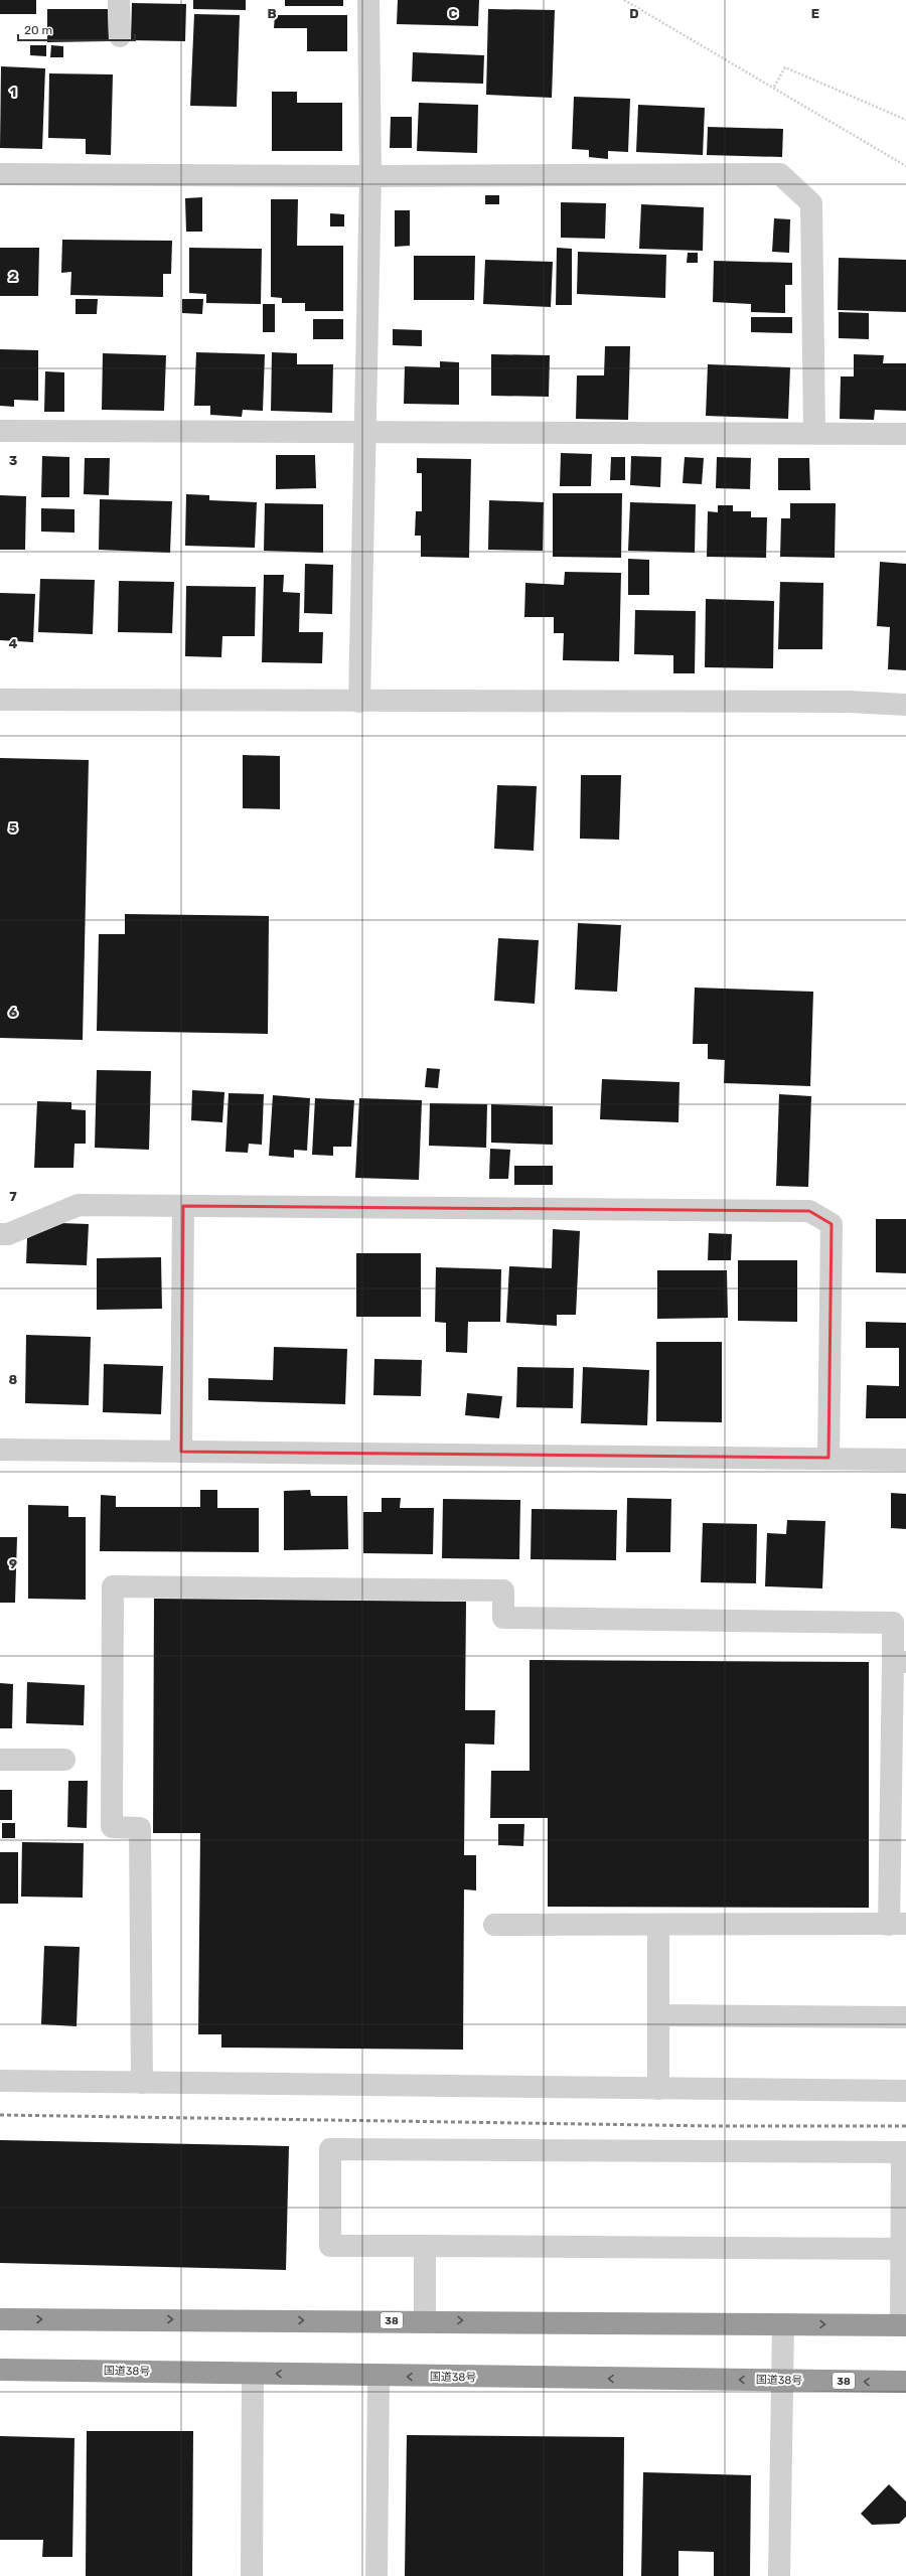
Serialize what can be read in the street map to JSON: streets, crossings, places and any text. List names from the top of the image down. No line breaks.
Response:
{"streets":{"highway":["38","国道38号"]},"scale_bar":"20 m","grid":{"columns":["B","C","D","E"],"rows":["1","2","3","4","5","6","7","8","9"]}}
